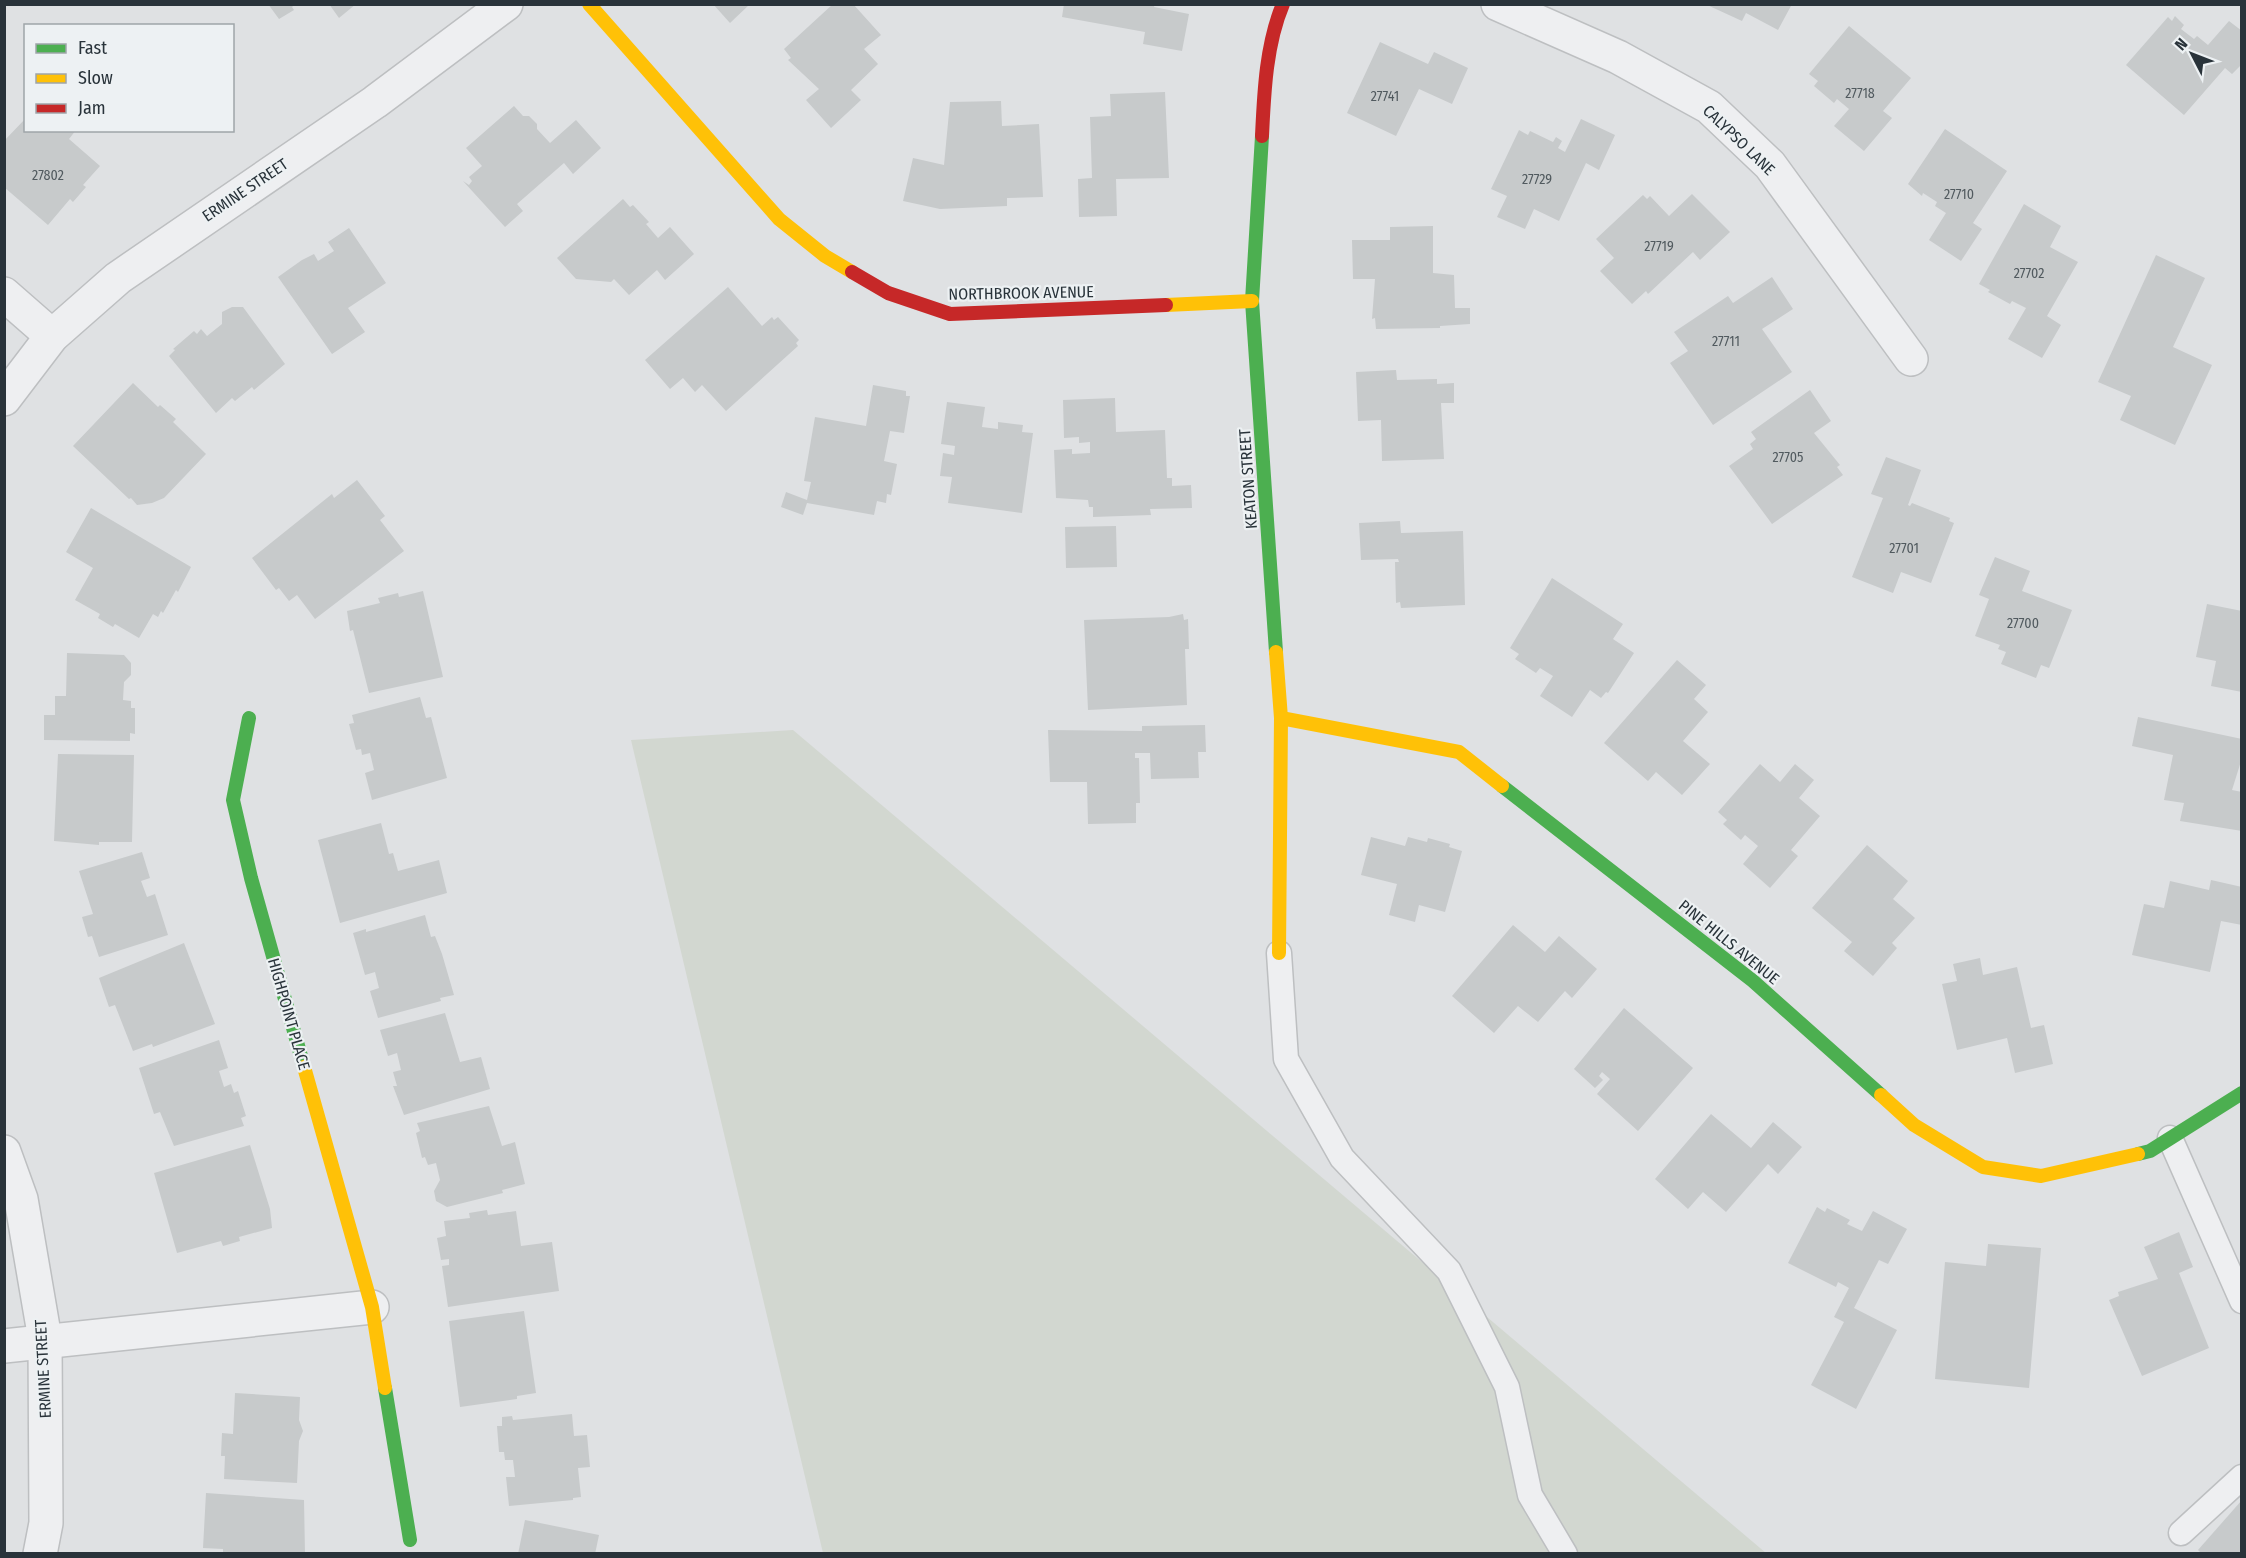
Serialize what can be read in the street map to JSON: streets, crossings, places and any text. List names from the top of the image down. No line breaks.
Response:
{"streets":{"street":["CALYPSO LANE","ERMINE STREET","NORTHBROOK AVENUE","KEATON STREET","PINE HILLS AVENUE","HIGHPOINT PLACE"]},"crossings":[["NORTHBROOK AVENUE","KEATON STREET"],["KEATON STREET","PINE HILLS AVENUE"]],"house_numbers":["27718","27741","27802","27729","27710","27719","27702","27711","27705","27701","27700"],"legend":["Fast","Slow","Jam"],"north":"top left"}
